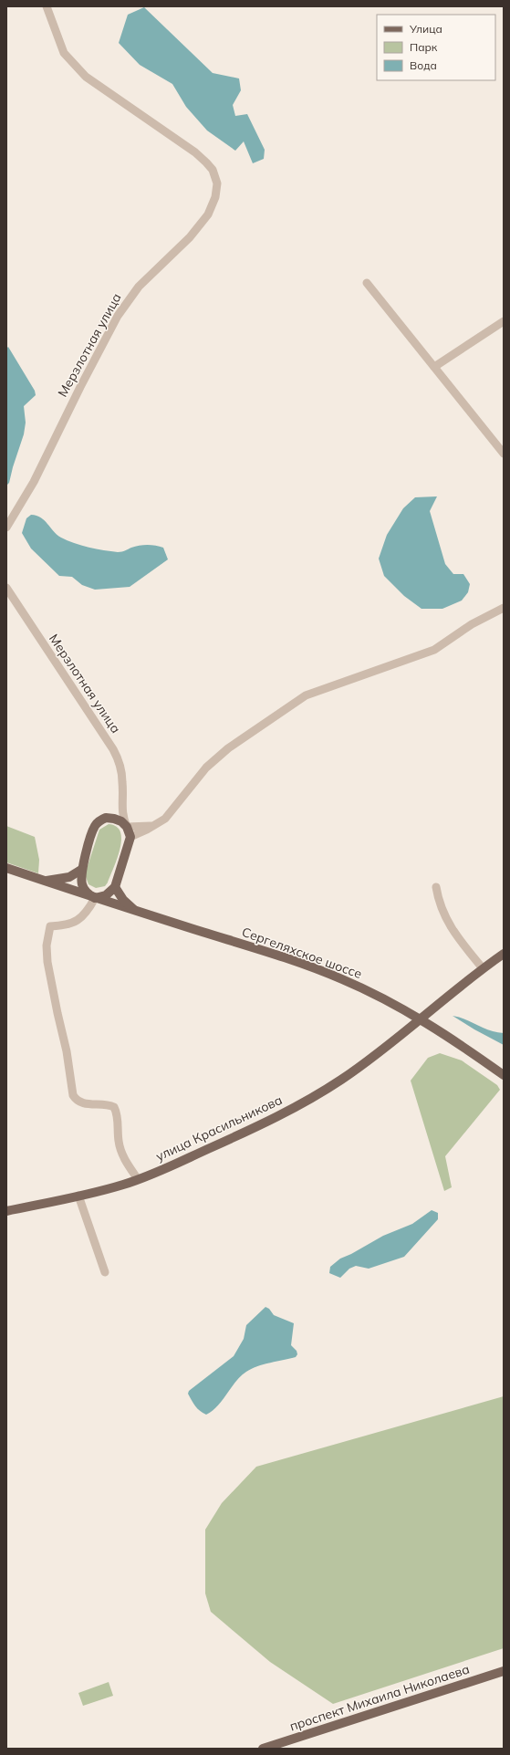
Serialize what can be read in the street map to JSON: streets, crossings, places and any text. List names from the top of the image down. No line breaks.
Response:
{"streets":{"main road":["Сергеляхское шоссе","улица Красильникова","проспект Михаила Николаева"],"street":["Мерзлотная улица"]},"crossings":[["Сергеляхское шоссе","улица Красильникова"]],"legend":["Улица","Парк","Вода"]}
